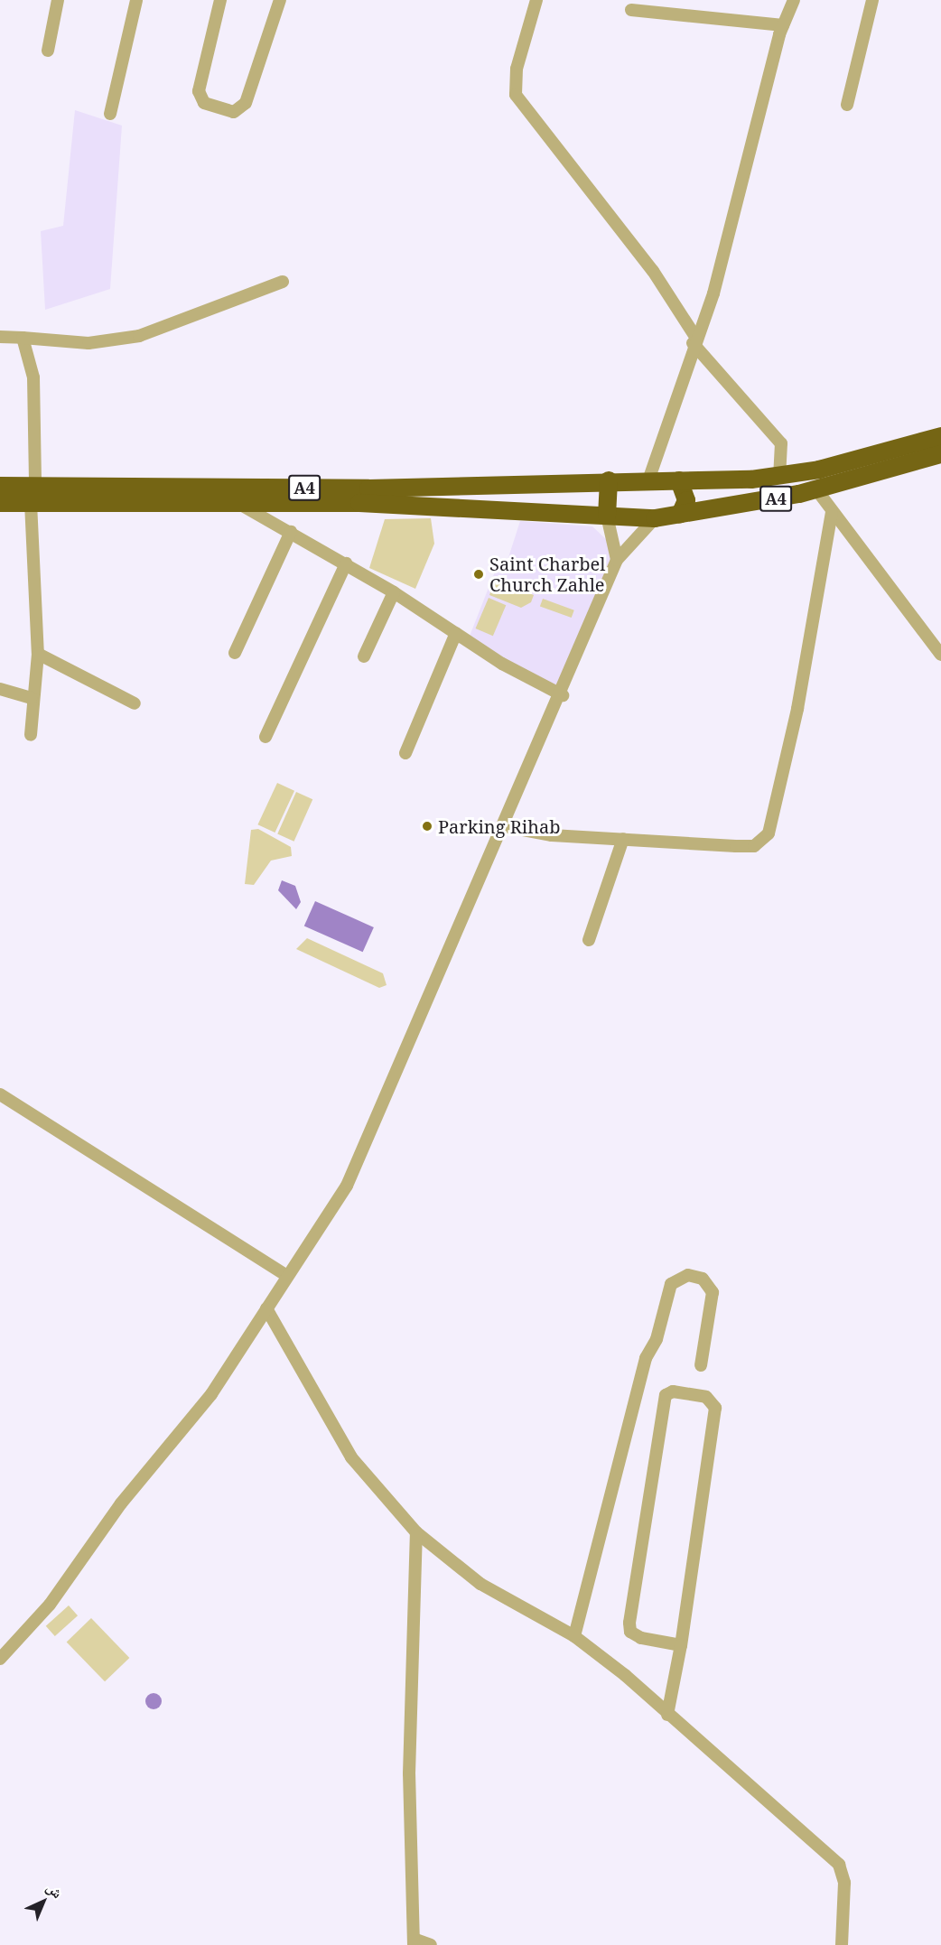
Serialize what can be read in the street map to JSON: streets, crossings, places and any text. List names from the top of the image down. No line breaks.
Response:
{"streets":{"highway":["A4"]},"places":["Saint Charbel Church Zahle","Parking Rihab"],"north":"top right"}
